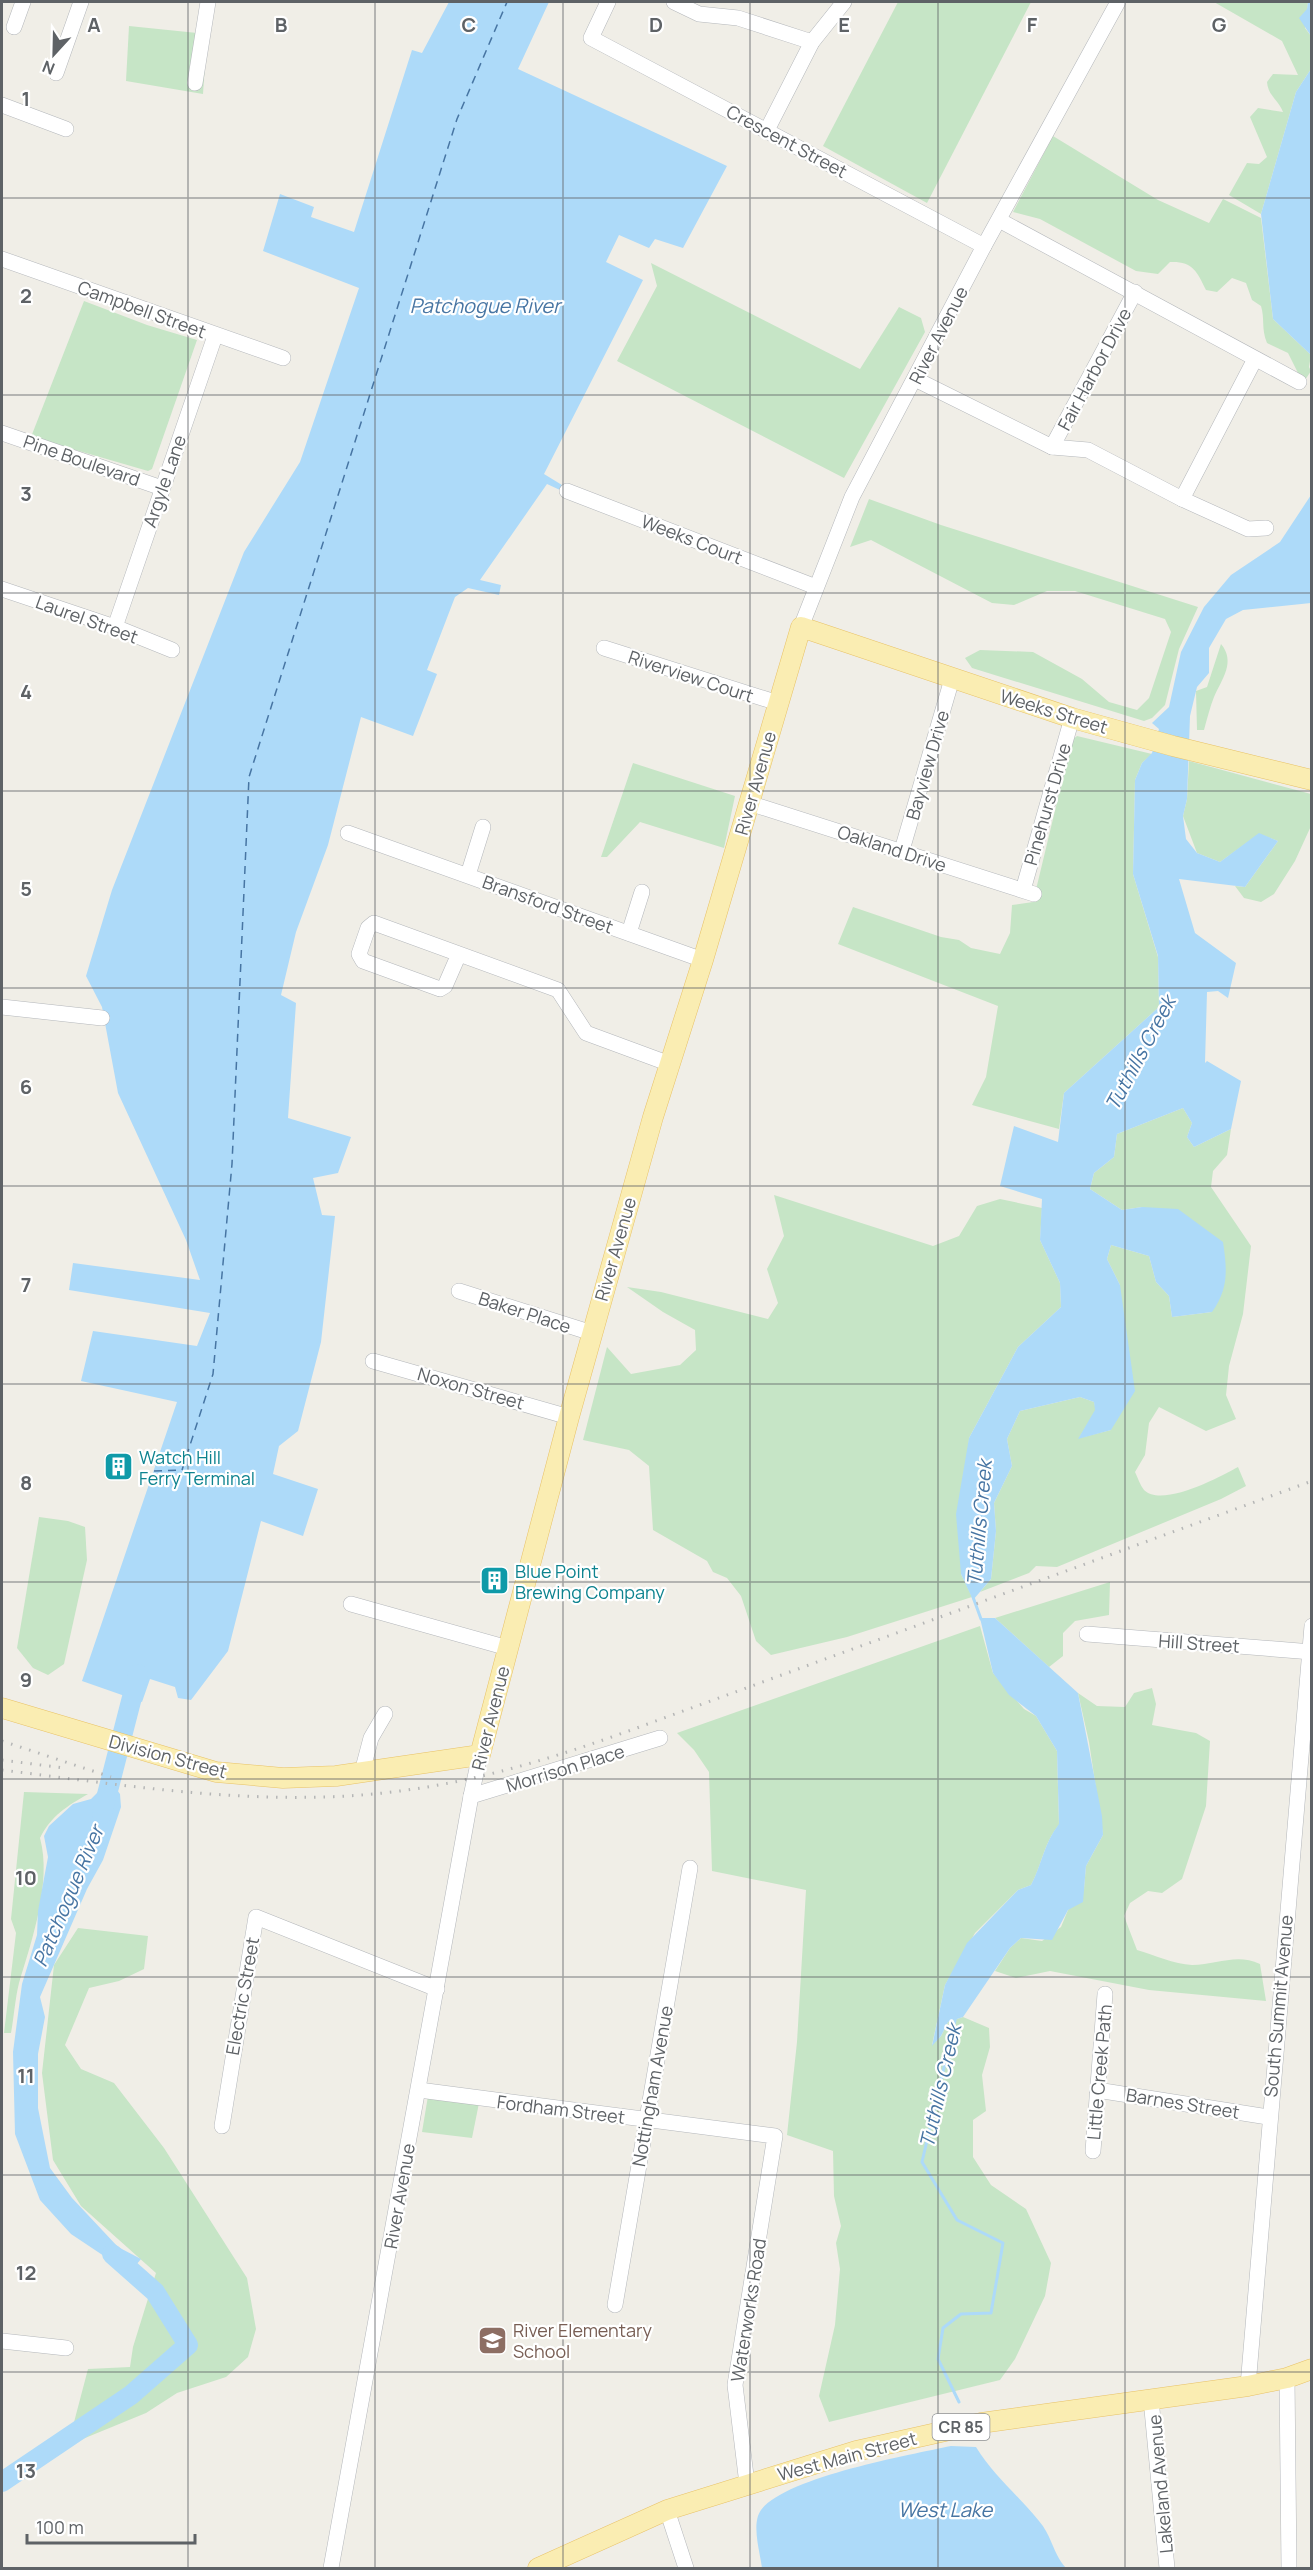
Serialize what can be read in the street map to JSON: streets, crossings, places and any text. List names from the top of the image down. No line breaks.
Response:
{"streets":{"main road":["River Avenue","Weeks Street","Division Street","CR 85","West Main Street"],"street":["Crescent Street","Campbell Street","Fair Harbor Drive","Pine Boulevard","Argyle Lane","Weeks Court","Laurel Street","Riverview Court","Bayview Drive","Pinehurst Drive","Oakland Drive","Bransford Street","Baker Place","Noxon Street","Hill Street","Morrison Place","Electric Street","South Summit Avenue","Little Creek Path","Nottingham Avenue","Barnes Street","Fordham Street","Waterworks Road","Lakeland Avenue"]},"crossings":[["Crescent Street","River Avenue"],["Campbell Street","Argyle Lane"],["River Avenue","Fair Harbor Drive"],["River Avenue","Weeks Court"],["River Avenue","Riverview Court"],["River Avenue","Weeks Street"],["River Avenue","Oakland Drive"],["River Avenue","Bransford Street"],["River Avenue","Baker Place"],["River Avenue","Noxon Street"],["River Avenue","Division Street"],["River Avenue","Morrison Place"],["River Avenue","Electric Street"],["River Avenue","Fordham Street"],["Pine Boulevard","Argyle Lane"],["Argyle Lane","Laurel Street"],["Weeks Street","Bayview Drive"],["Weeks Street","Pinehurst Drive"],["Bayview Drive","Oakland Drive"],["Pinehurst Drive","Oakland Drive"],["Hill Street","South Summit Avenue"],["South Summit Avenue","Barnes Street"],["South Summit Avenue","West Main Street"],["Little Creek Path","Barnes Street"],["Nottingham Avenue","Fordham Street"],["Fordham Street","Waterworks Road"],["Waterworks Road","West Main Street"],["West Main Street","Lakeland Avenue"]],"water":["Patchogue River","Tuthills Creek","West Lake"],"places":{"building":["Watch Hill Ferry Terminal","Blue Point Brewing Company"],"school or university":["River Elementary School"]},"scale_bar":"100 m","north":"bottom","grid":{"columns":["A","B","C","D","E","F","G"],"rows":["1","2","3","4","5","6","7","8","9","10","11","12","13"]}}
